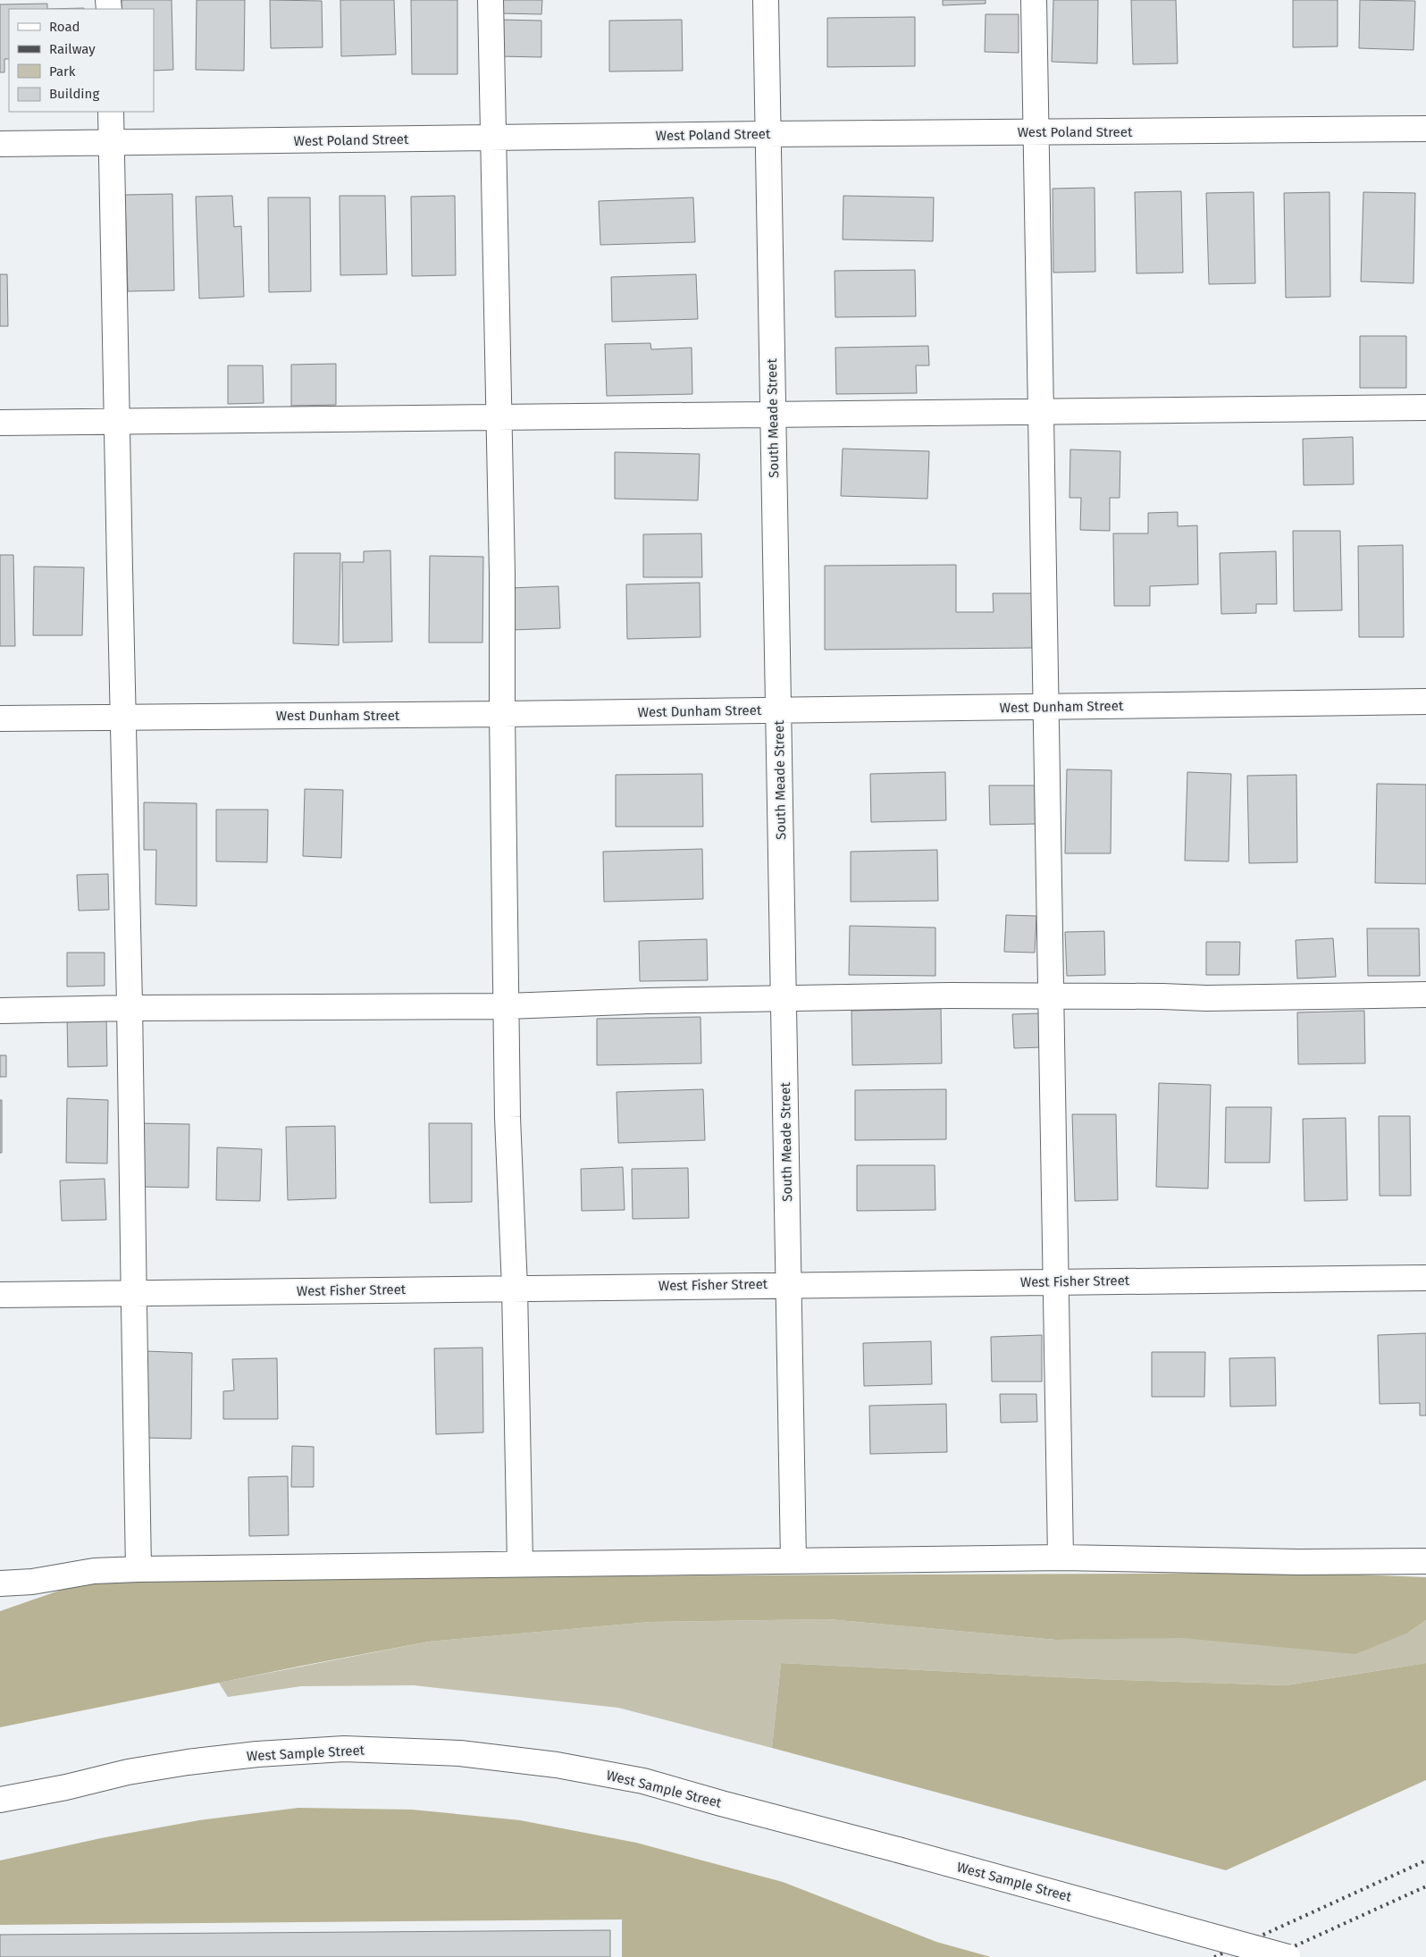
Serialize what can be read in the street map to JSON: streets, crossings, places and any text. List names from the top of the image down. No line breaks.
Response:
{"streets":{"street":["West Poland Street","South Meade Street","West Dunham Street","West Fisher Street","West Sample Street"]},"crossings":[["West Poland Street","South Meade Street"],["South Meade Street","West Dunham Street"],["South Meade Street","West Fisher Street"]],"legend":["Road","Railway","Park","Building"]}
